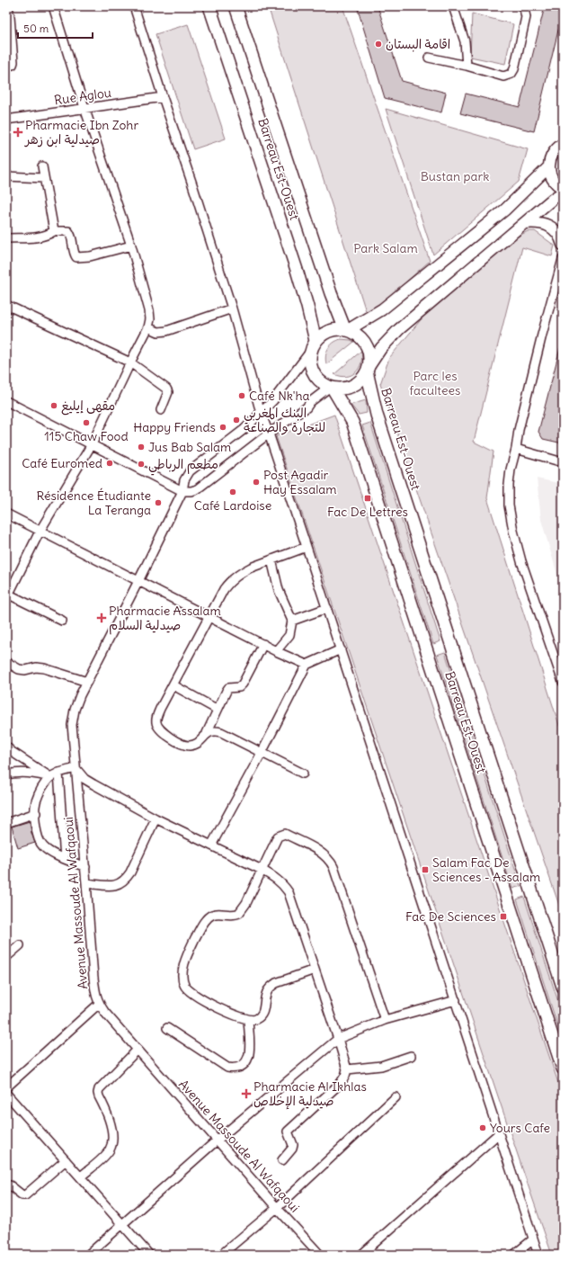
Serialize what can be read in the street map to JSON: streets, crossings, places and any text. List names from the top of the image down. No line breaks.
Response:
{"streets":{"main road":["Barreau Est-Ouest"],"street":["Rue Aglou","Avenue Massoude Al Wafqaoui"]},"crossings":[["Barreau Est-Ouest","Avenue Massoude Al Wafqaoui"]],"parks":["Bustan park","Park Salam","Parc les facultees"],"places":{"other":["اقامة البستان","Café Nk'ha","مقهى إيليغ","البنك المغربي للتجارة والصناعة","115 Chaw Food","Happy Friends","Jus Bab Salam","Café Euromed","مطعم الرباطي","Post Agadir Hay Essalam","Café Lardoise","Résidence Étudiante La Teranga","Yours Cafe"],"health":["Pharmacie Ibn Zohr صيدلية ابن زهر","Pharmacie Assalam صيدلية السلام","Pharmacie Al Ikhlas صيدلية الإخلاص"],"transit":["Fac De Lettres","Salam Fac De Sciences - Assalam","Fac De Sciences"]},"scale_bar":"50 m"}
